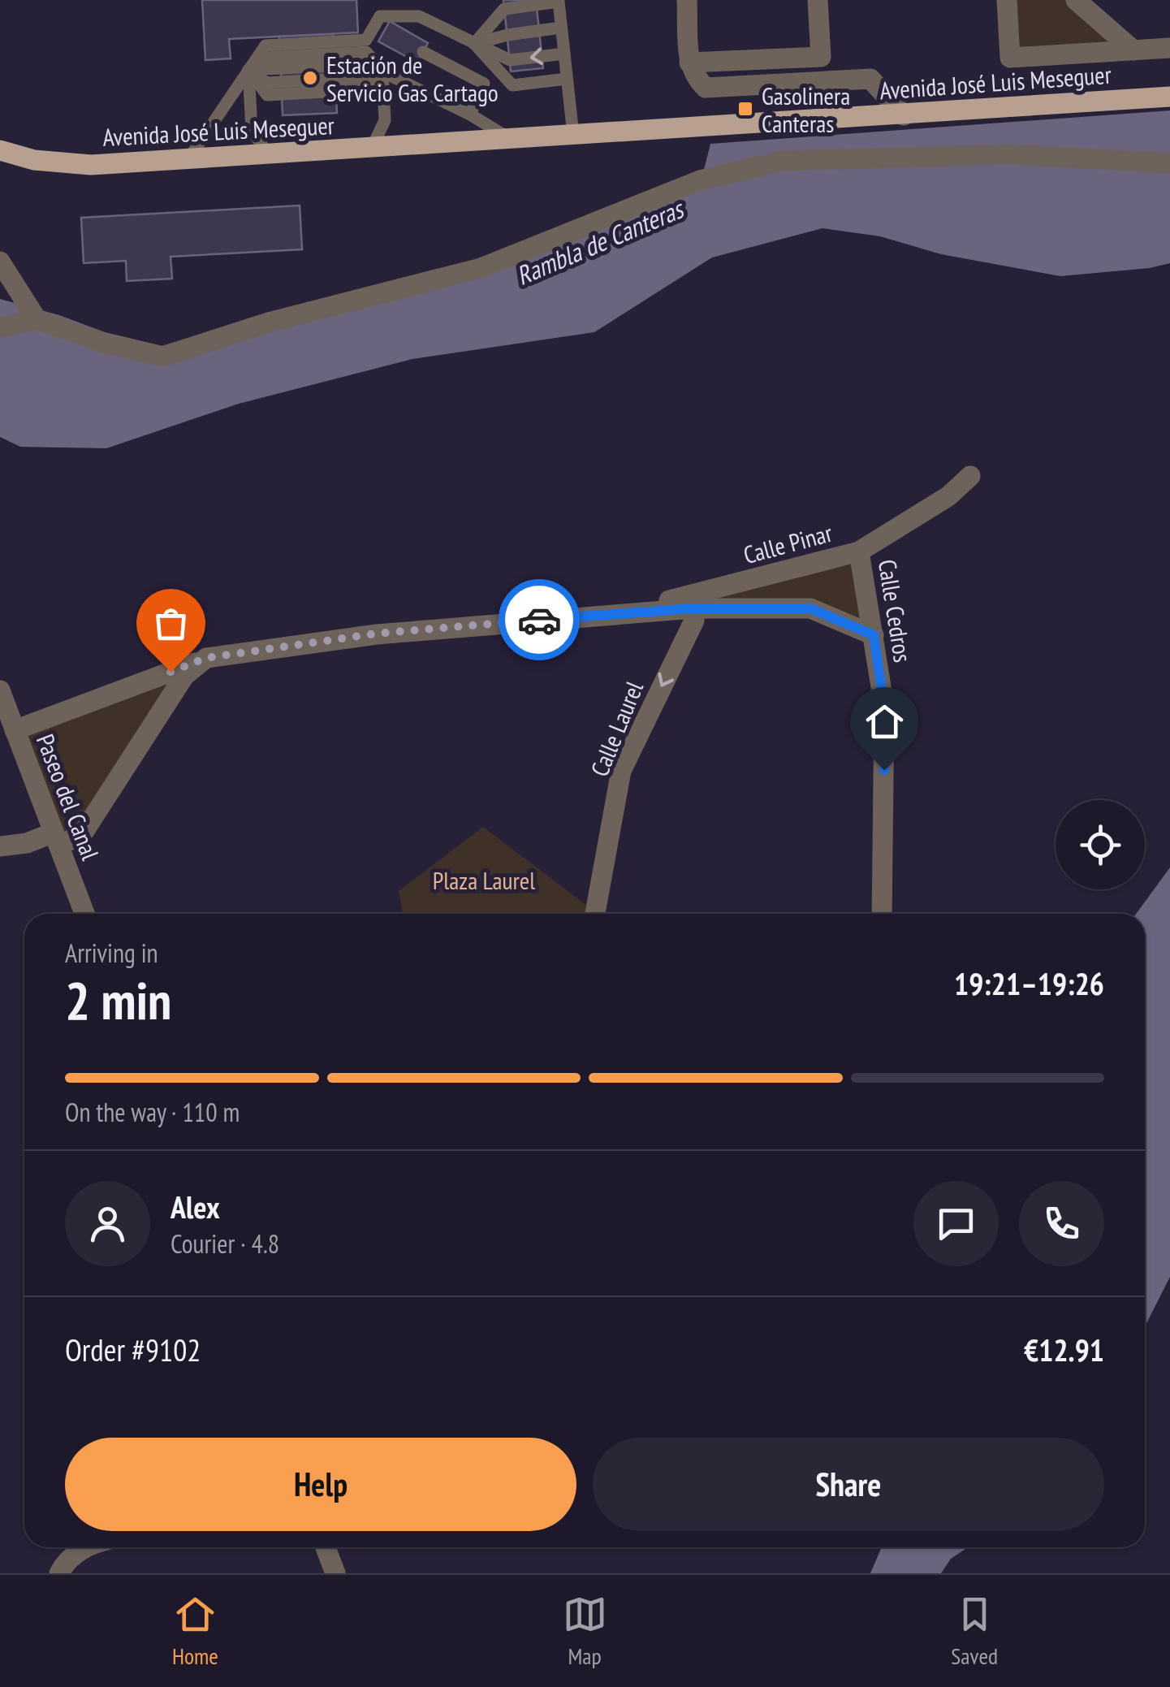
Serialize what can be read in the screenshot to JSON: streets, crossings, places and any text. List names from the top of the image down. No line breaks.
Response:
{"streets":{"main road":["Avenida José Luis Meseguer"],"street":["Calle Pinar","Calle Cedros","Calle Laurel","Paseo del Canal"]},"crossings":[["Calle Pinar","Calle Cedros"],["Calle Pinar","Calle Laurel"],["Calle Pinar","Paseo del Canal"]],"one_way":["Calle Laurel"],"water":["Rambla de Canteras"],"parks":["Plaza Laurel"],"places":{"other":["Estación de Servicio Gas Cartago"],"transit":["Gasolinera Canteras"]},"page":{"heading":["2 min","Arriving in","19:21–19:26"],"panel":["Alex","Courier · 4.8","Order #9102","€12.91"],"bar":"On the way · 110 m","buttons":["Help","Share"],"tabs":["Home","Map","Saved"]}}
